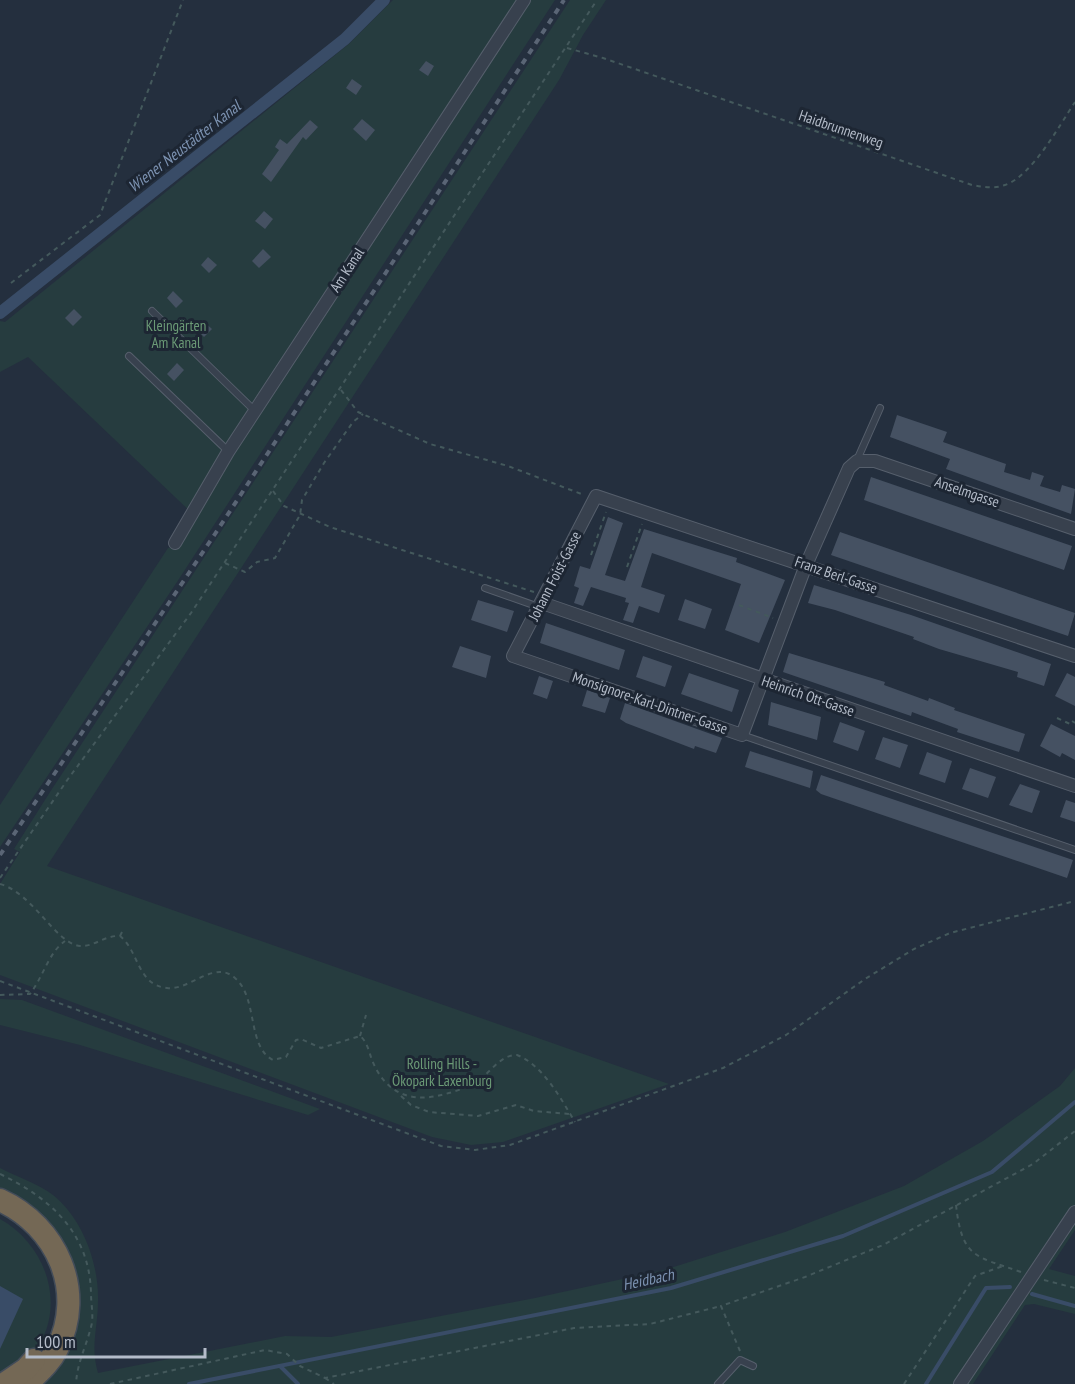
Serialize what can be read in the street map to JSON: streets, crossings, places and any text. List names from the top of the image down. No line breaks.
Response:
{"streets":{"street":["Am Kanal","Anselmgasse","Franz Berl-Gasse","Johann Foist-Gasse","Heinrich Ott-Gasse","Monsignore-Karl-Dintner-Gasse"],"path":["Haidbrunnenweg"]},"crossings":[["Anselmgasse","Monsignore-Karl-Dintner-Gasse"],["Franz Berl-Gasse","Johann Foist-Gasse"],["Franz Berl-Gasse","Monsignore-Karl-Dintner-Gasse"],["Johann Foist-Gasse","Heinrich Ott-Gasse"],["Johann Foist-Gasse","Monsignore-Karl-Dintner-Gasse"],["Heinrich Ott-Gasse","Monsignore-Karl-Dintner-Gasse"]],"water":["Wiener Neustädter Kanal","Heidbach"],"parks":["Kleingärten Am Kanal","Rolling Hills - Ökopark Laxenburg"],"scale_bar":"100 m"}
